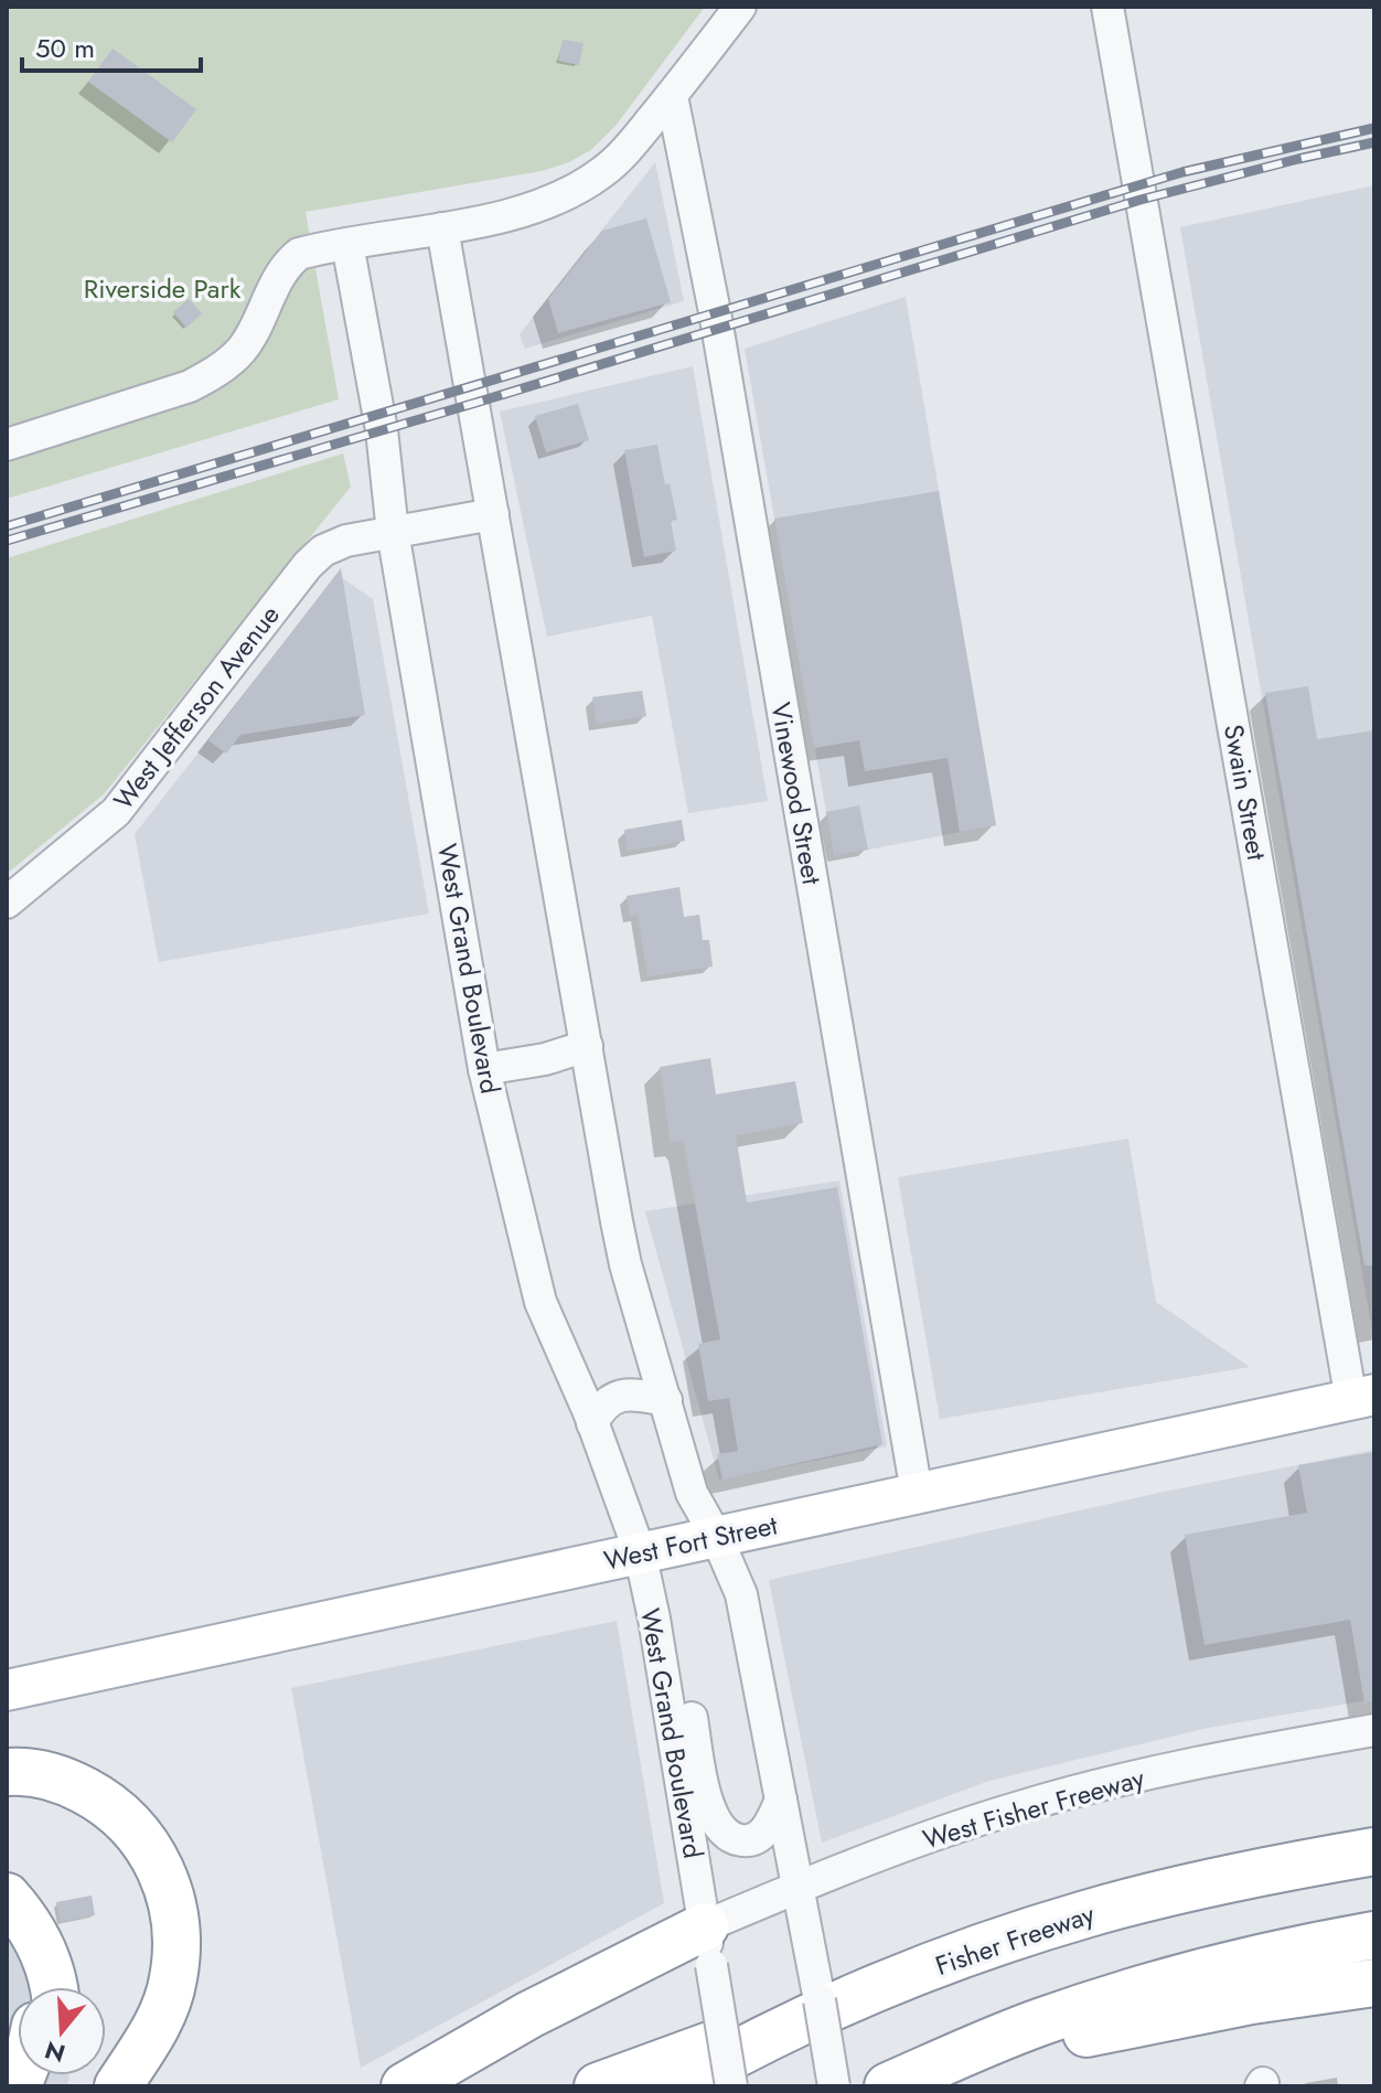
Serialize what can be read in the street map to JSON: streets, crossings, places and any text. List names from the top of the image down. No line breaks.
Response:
{"streets":{"highway":["Fisher Freeway"],"main road":["West Fort Street"],"street":["West Jefferson Avenue","Swain Street","Vinewood Street","West Grand Boulevard","West Fisher Freeway"]},"crossings":[["West Jefferson Avenue","West Grand Boulevard"],["Swain Street","West Fort Street"],["Vinewood Street","West Fort Street"],["West Grand Boulevard","West Fort Street"],["West Grand Boulevard","West Fisher Freeway"]],"parks":["Riverside Park"],"scale_bar":"50 m","north":"bottom"}
